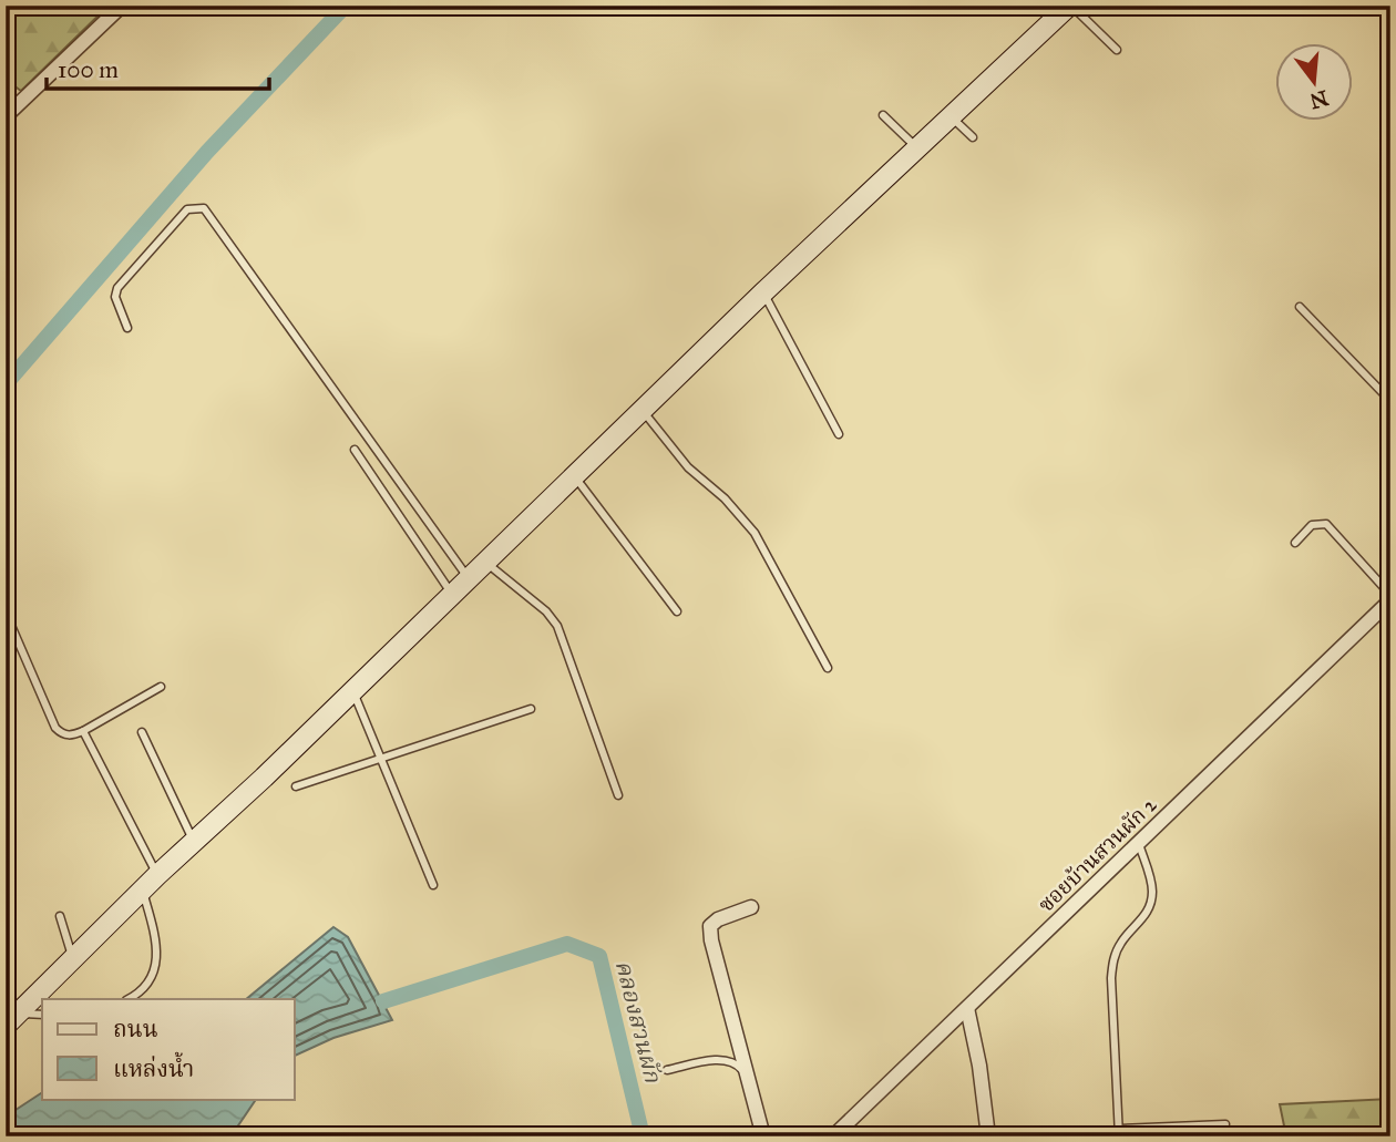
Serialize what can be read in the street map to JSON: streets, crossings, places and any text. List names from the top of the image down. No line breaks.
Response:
{"streets":{"street":["ซอยบ้านสวนผัก 2"]},"water":["คลองสวนผัก"],"legend":["ถนน","แหล่งน้ำ"],"scale_bar":"100 m","north":"bottom"}
